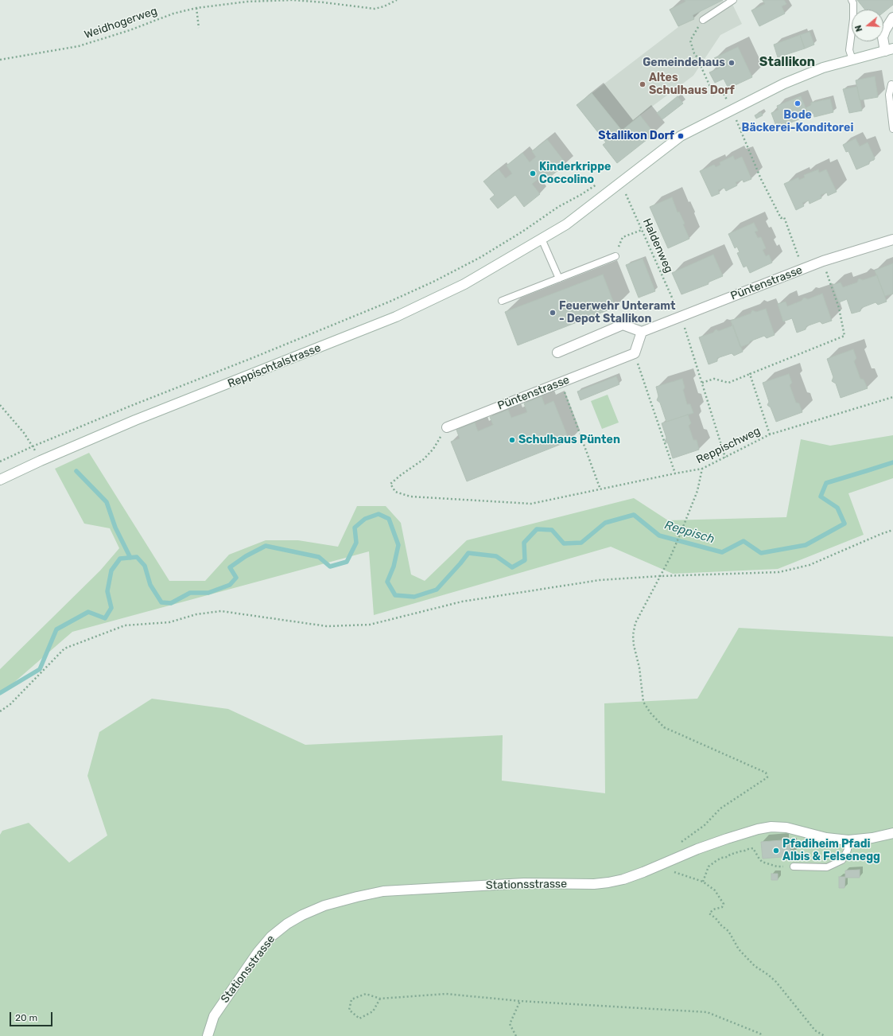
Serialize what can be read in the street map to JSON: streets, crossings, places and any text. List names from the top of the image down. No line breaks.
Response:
{"streets":{"street":["Püntenstrasse","Reppischtalstrasse","Stationsstrasse"],"path":["Weidhogerweg","Haldenweg","Reppischweg"]},"crossings":[["Haldenweg","Püntenstrasse"],["Haldenweg","Reppischtalstrasse"],["Haldenweg","Reppischweg"],["Püntenstrasse","Reppischweg"]],"districts":["Stallikon"],"water":["Reppisch"],"places":["Gemeindehaus","Altes Schulhaus Dorf","Bode Bäckerei-Konditorei","Stallikon Dorf","Kinderkrippe Coccolino","Feuerwehr Unteramt - Depot Stallikon","Schulhaus Pünten","Pfadiheim Pfadi Albis & Felsenegg"],"scale_bar":"20 m","north":"left"}
